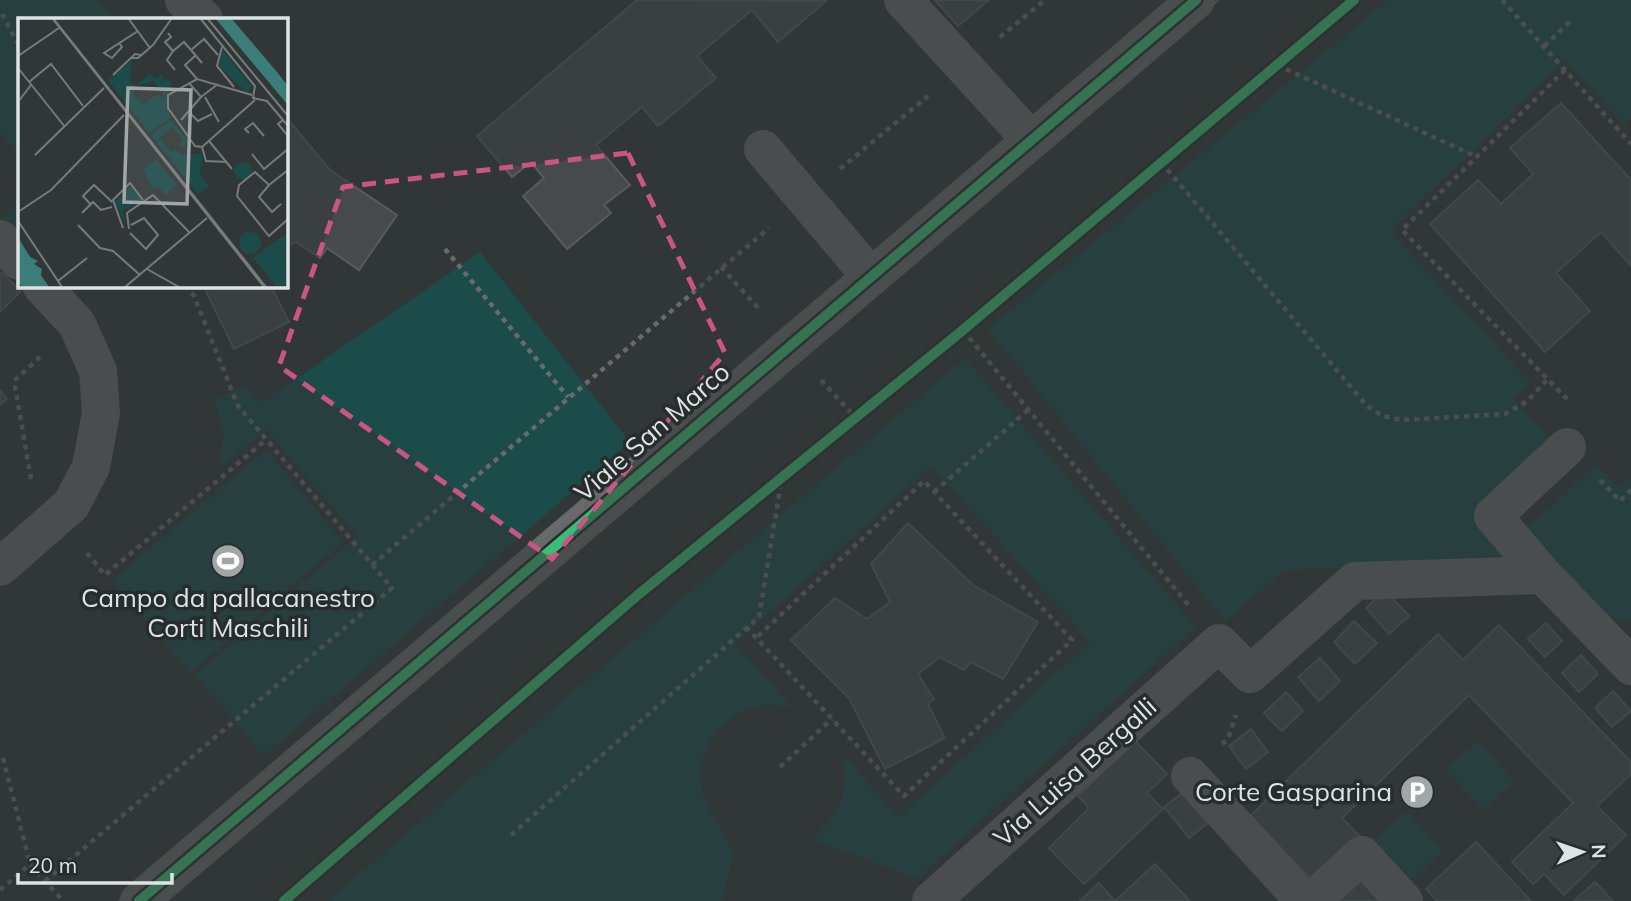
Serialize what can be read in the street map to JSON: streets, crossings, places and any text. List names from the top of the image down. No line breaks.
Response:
{"streets":{"street":["Viale San Marco","Via Luisa Bergalli"]},"places":{"sports":["Campo da pallacanestro Corti Maschili"],"parking":["Corte Gasparina"]},"scale_bar":"20 m","north":"right"}
